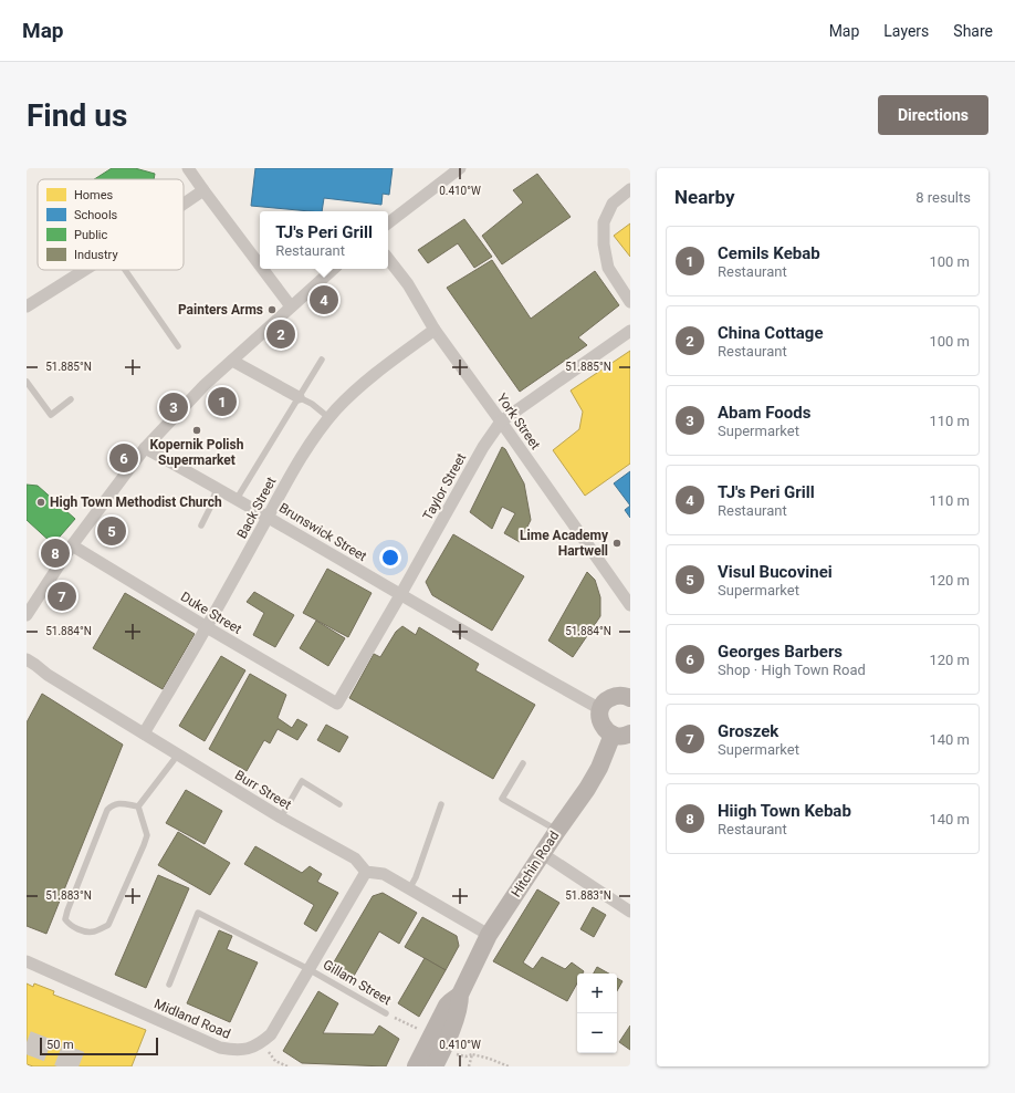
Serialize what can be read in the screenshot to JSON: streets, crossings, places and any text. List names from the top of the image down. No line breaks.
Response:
{"streets":{"street":["York Street","Taylor Street","Back Street","Brunswick Street","Duke Street","Burr Street","Hitchin Road","Midland Road"],"lane":["Gillam Street"]},"crossings":[["York Street","Taylor Street"],["York Street","Back Street"],["Taylor Street","Brunswick Street"],["Taylor Street","Duke Street"],["Back Street","Brunswick Street"],["Back Street","Duke Street"],["Back Street","Burr Street"],["Hitchin Road","Gillam Street"]],"places":["Painters Arms","Kopernik Polish Supermarket","High Town Methodist Church","Lime Academy Hartwell"],"legend":["Homes","Schools","Public","Industry"],"scale_bar":"50 m","page":{"header":"Map","nav":["Map","Layers","Share"],"buttons":"Directions","title":"Find us","heading":["Nearby","8 results"],"popup":["TJ's Peri Grill","Restaurant"],"list":[{"mark":"1","name":"Cemils Kebab","note":"Restaurant","value":"100 m"},{"mark":"2","name":"China Cottage","note":"Restaurant","value":"100 m"},{"mark":"3","name":"Abam Foods","note":"Supermarket","value":"110 m"},{"mark":"4","name":"TJ's Peri Grill","note":"Restaurant","value":"110 m"},{"mark":"5","name":"Visul Bucovinei","note":"Supermarket","value":"120 m"},{"mark":"6","name":"Georges Barbers","note":"Shop · High Town Road","value":"120 m"},{"mark":"7","name":"Groszek","note":"Supermarket","value":"140 m"},{"mark":"8","name":"Hiigh Town Kebab","note":"Restaurant","value":"140 m"}],"pins":["4","2","1","3","6","5","8","7"],"map_buttons":["+","−"],"scale":"50 m"},"coordinates":["0.410°W","51.885°N","51.884°N","51.883°N"]}
